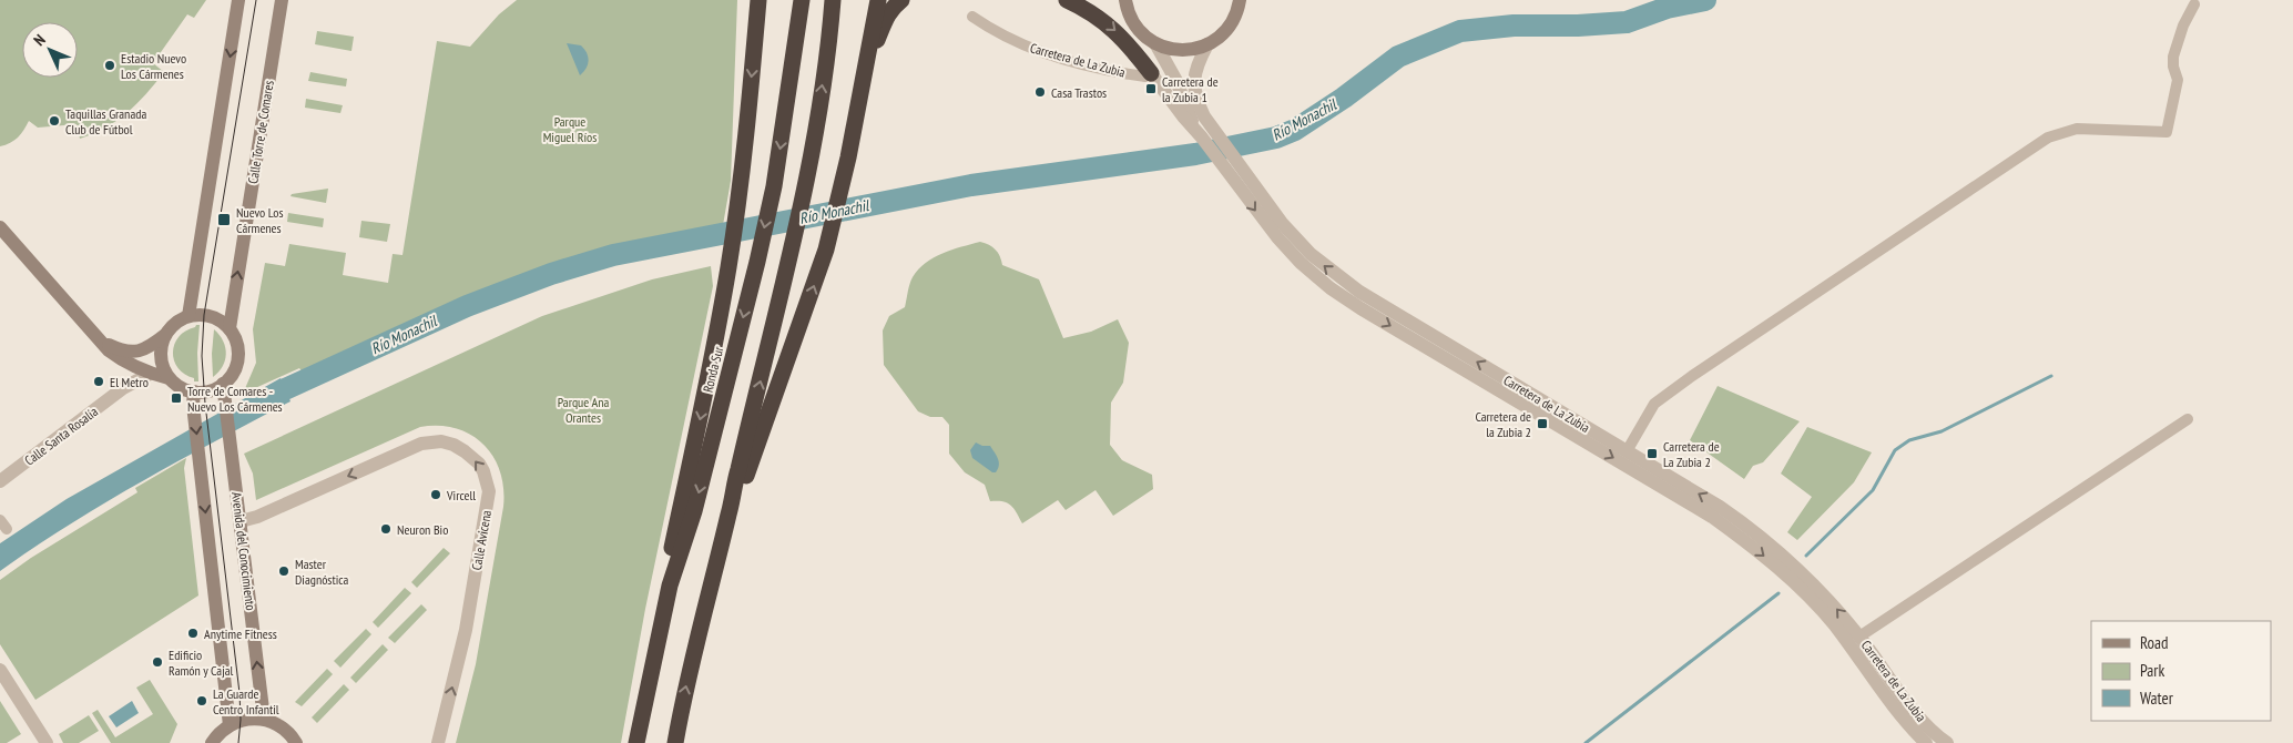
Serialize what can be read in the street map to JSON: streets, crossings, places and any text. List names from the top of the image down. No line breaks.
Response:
{"streets":{"highway":["Ronda Sur"],"main road":["Calle Torre de Comares","Avenida del Conocimiento"],"street":["Carretera de La Zubia","Calle Santa Rosalía","Calle Avicena"]},"crossings":[["Calle Torre de Comares","Avenida del Conocimiento"],["Calle Avicena","Avenida del Conocimiento"]],"water":["Río Monachil"],"parks":["Parque Miguel Ríos","Parque Ana Orantes"],"places":{"other":["Estadio Nuevo Los Cármenes","Casa Trastos","Taquillas Granada Club de Fútbol","El Metro","Vircell","Neuron Bio","Master Diagnóstica","Anytime Fitness","Edificio Ramón y Cajal","La Guarde Centro Infantil"],"transit":["Carretera de la Zubia 1","Nuevo Los Cármenes","Torre de Comares - Nuevo Los Cármenes","Carretera de la Zubia 2","Carretera de La Zubia 2"]},"legend":["Road","Park","Water"],"north":"top left"}
